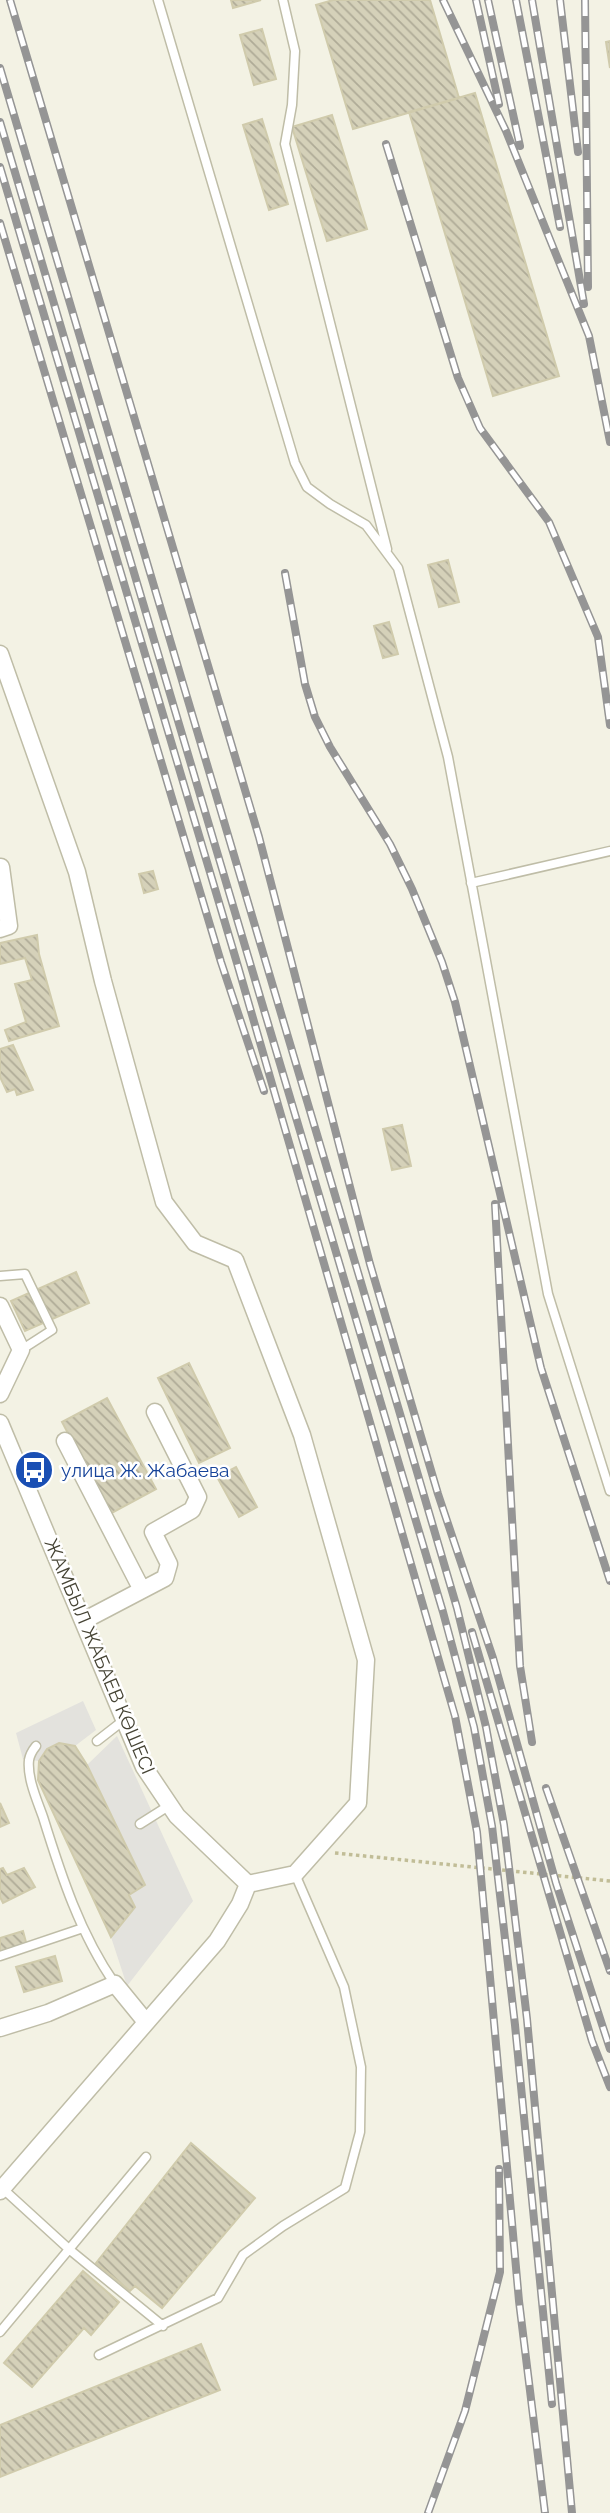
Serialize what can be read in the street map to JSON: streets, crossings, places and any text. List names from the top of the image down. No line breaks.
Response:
{"streets":{"street":["ЖАМБЫЛ ЖАБАЕВ КӨШЕСІ"]},"places":{"bus stop":["улица Ж. Жабаева"]}}
